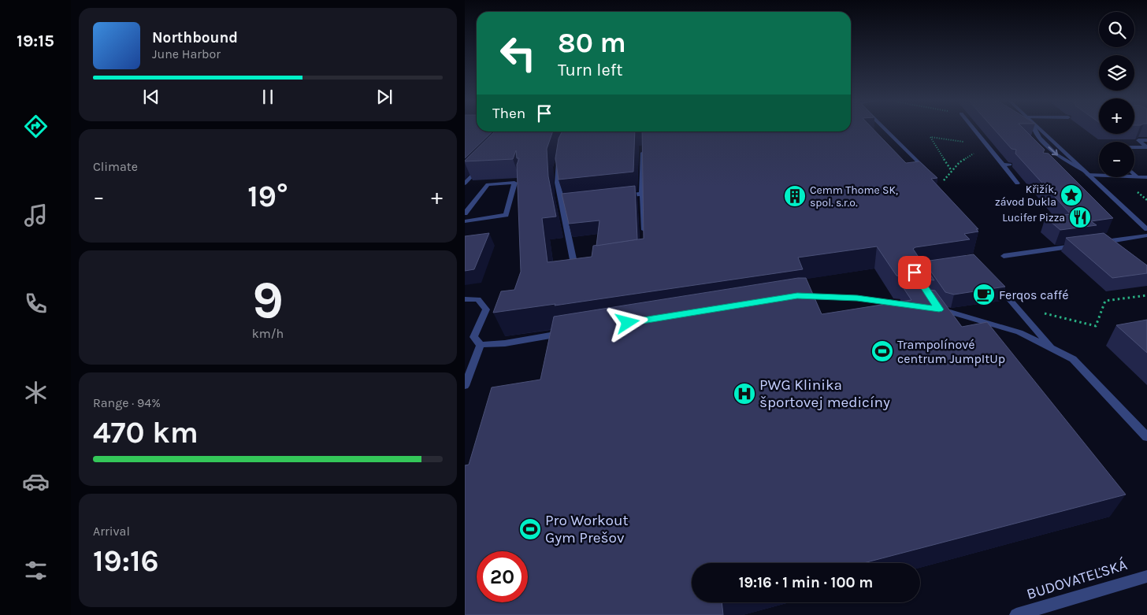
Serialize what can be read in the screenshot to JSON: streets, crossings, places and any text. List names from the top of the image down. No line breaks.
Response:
{"streets":{"street":["BUDOVATEĽSKÁ"]},"places":{"place":["Křižík, závod Dukla"],"building":["Cemm Thome SK, spol. s.r.o."],"restaurant":["Lucifer Pizza"],"cafe":["Ferqos caffé"],"sports":["Trampolínové centrum JumpItUp","Pro Workout Gym Prešov"],"hospital":["PWG Klinika športovej medicíny"]},"page":{"tabs":"19:15","map_buttons":["+","−"],"turn":["80 m","Turn left"],"song":["Northbound","June Harbor"],"then":"Then","tile":["Climate",["9","km/h"],["Range · 94%","470 km"],["Arrival","19:16"]],"heat":["−","19°","+"],"limit":"20","trip":"19:16 · 1 min · 100 m"}}
